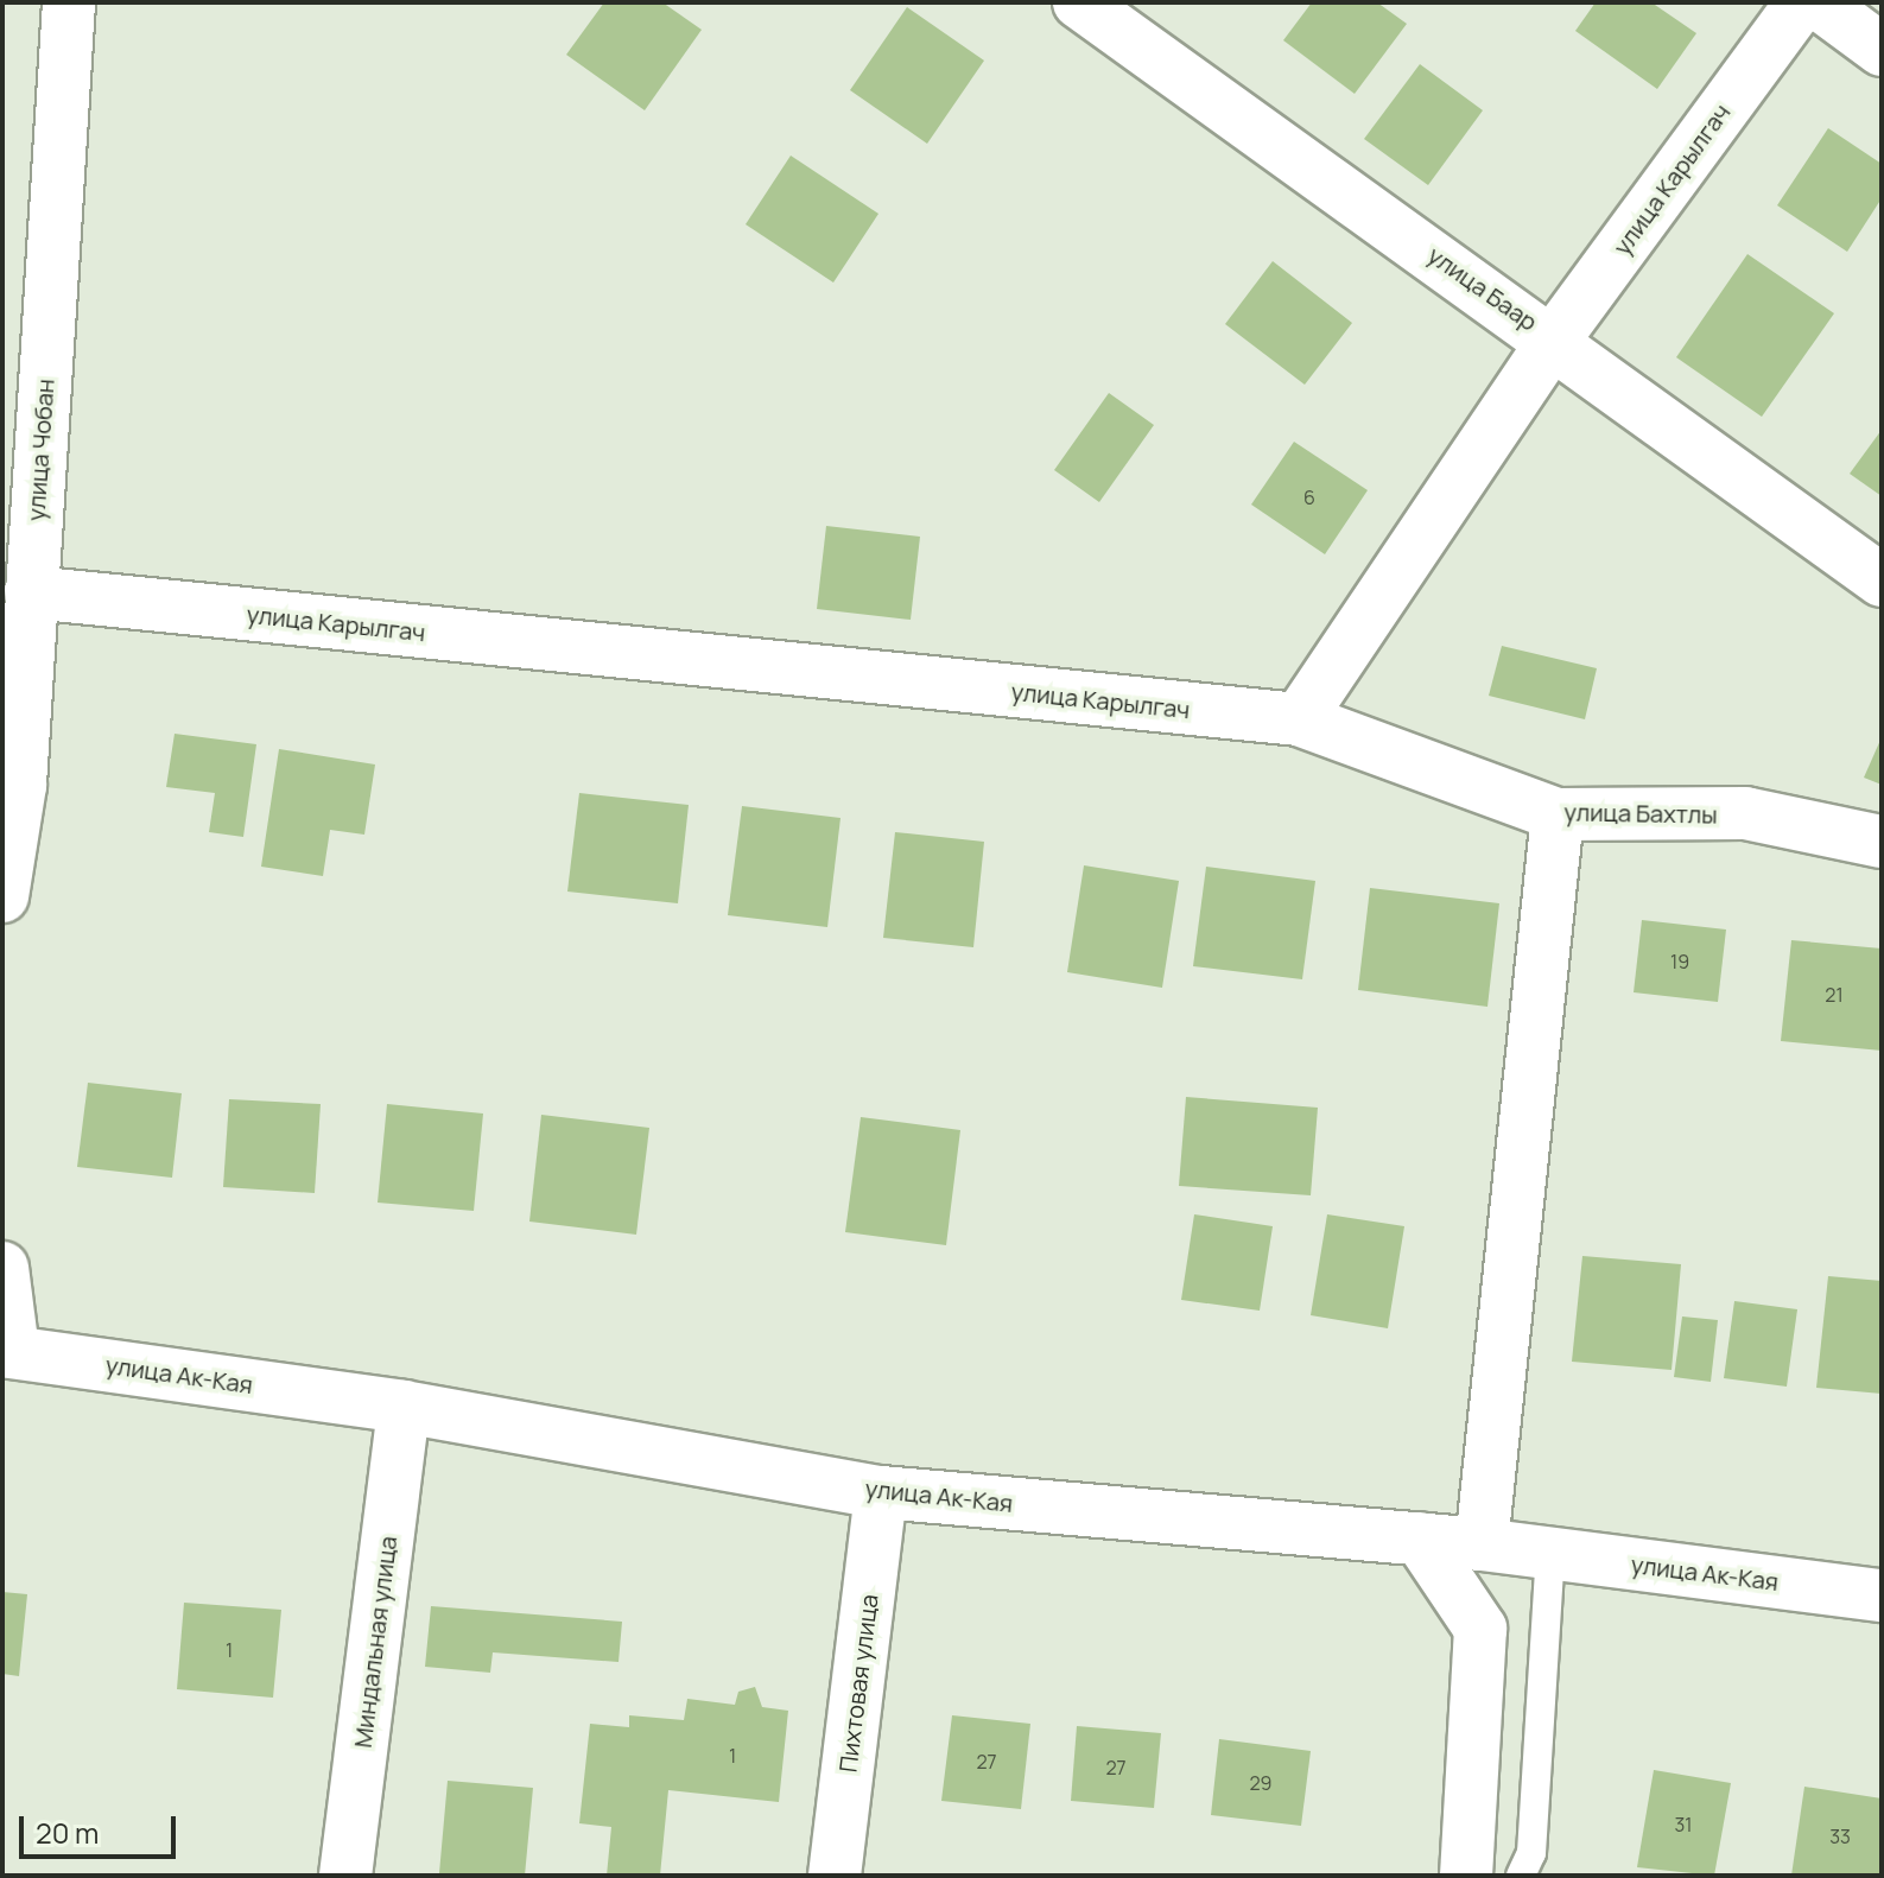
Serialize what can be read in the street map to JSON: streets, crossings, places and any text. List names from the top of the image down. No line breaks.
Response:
{"streets":{"street":["улица Карылгач","улица Баар","улица Чобан","улица Бахтлы","улица Ак-Кая","Миндальная улица","Пихтовая улица"]},"crossings":[["улица Карылгач","улица Баар"],["улица Карылгач","улица Чобан"],["улица Карылгач","улица Бахтлы"],["улица Ак-Кая","Миндальная улица"],["улица Ак-Кая","Пихтовая улица"]],"house_numbers":["6","19","21","1","1","27","27","29","31","33"],"scale_bar":"20 m"}
